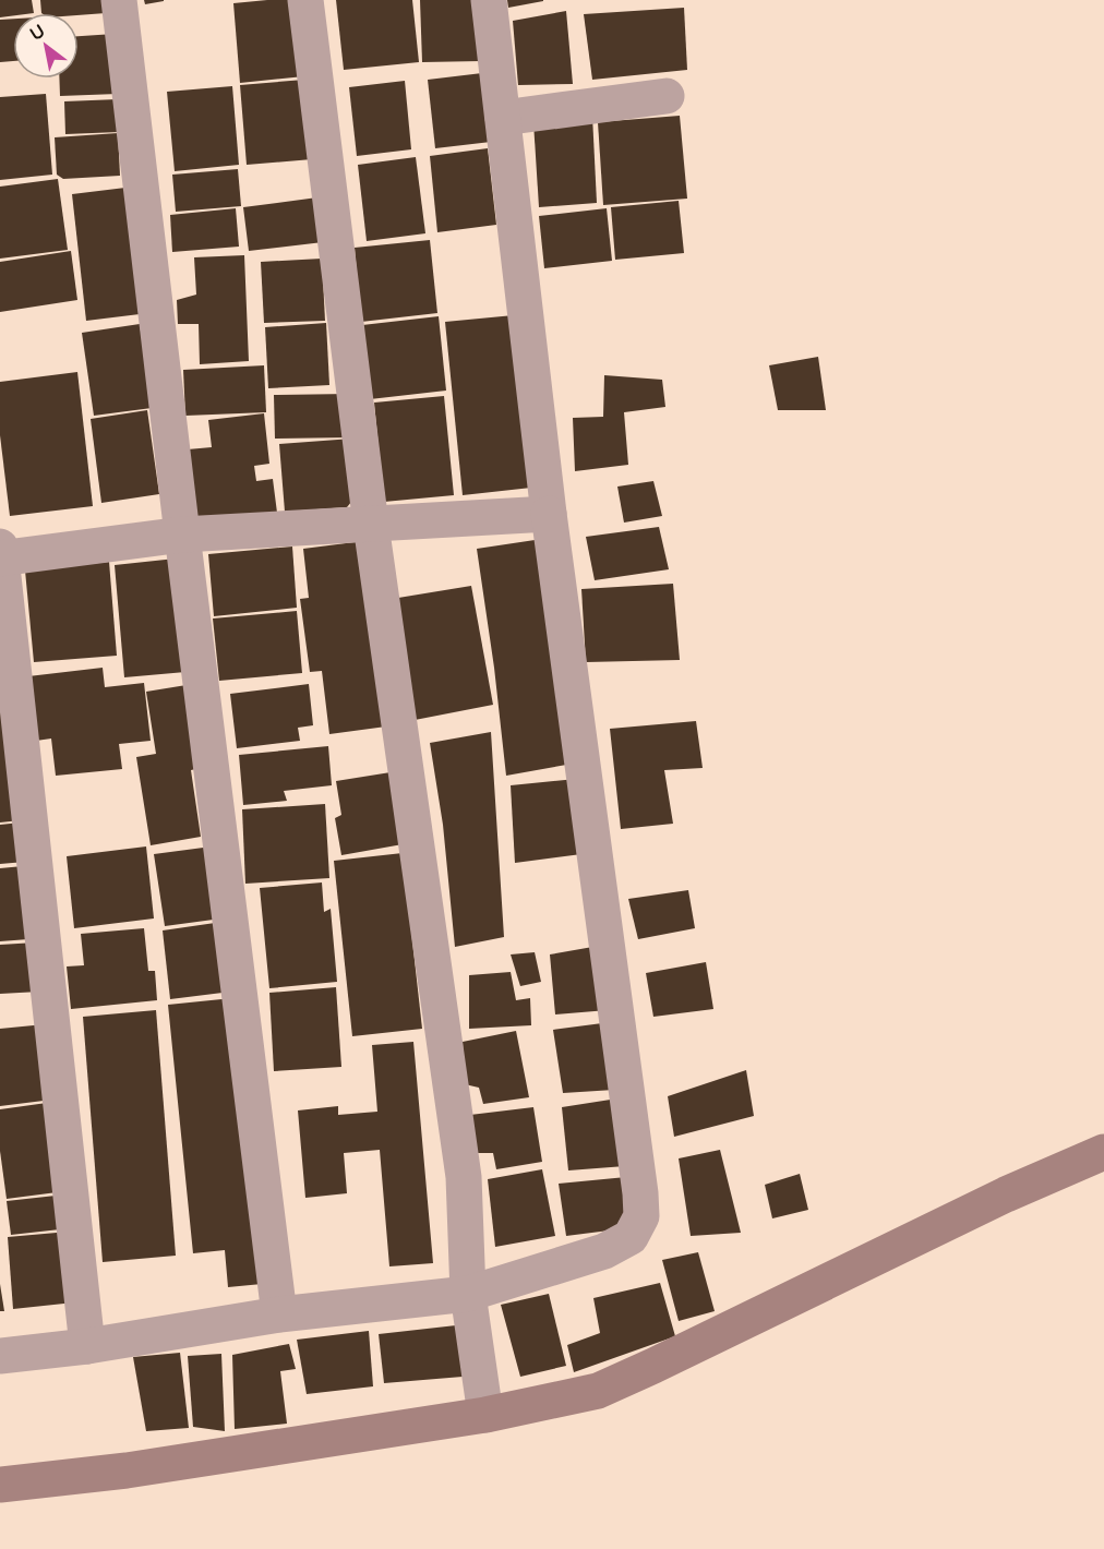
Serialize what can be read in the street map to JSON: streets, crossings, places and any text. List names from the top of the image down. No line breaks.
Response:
{"north":"top left"}
